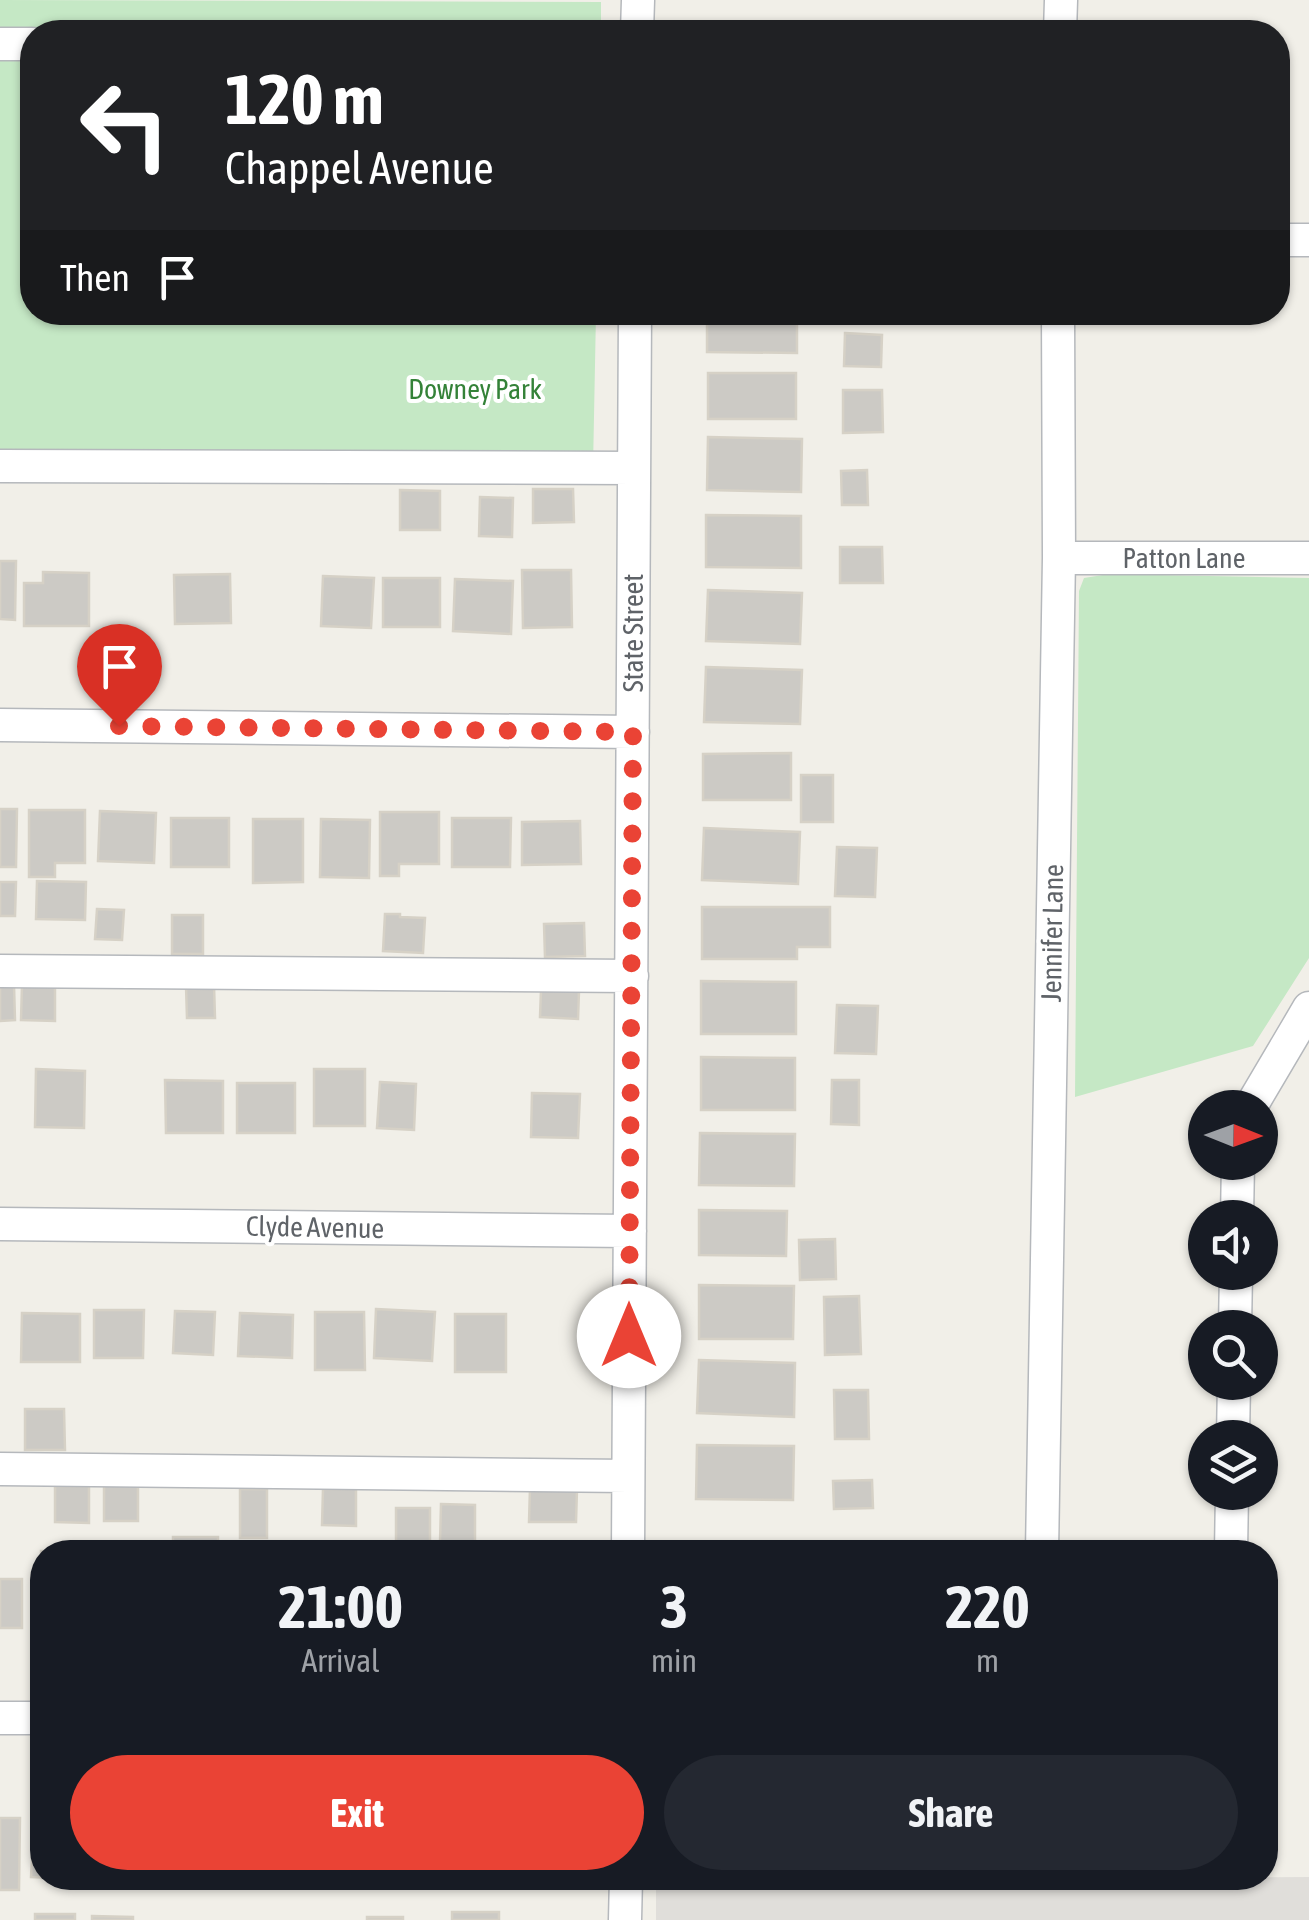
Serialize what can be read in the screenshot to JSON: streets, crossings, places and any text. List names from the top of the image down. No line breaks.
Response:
{"streets":{"street":["Patton Lane","State Street","Jennifer Lane","Clyde Avenue"]},"crossings":[["Patton Lane","Jennifer Lane"],["State Street","Clyde Avenue"]],"parks":["Downey Park"],"north":"right","page":{"turn":["120 m","Chappel Avenue"],"then":"Then","eta":["21:00","Arrival","3","min","220","m"],"buttons":["Exit","Share"]}}
